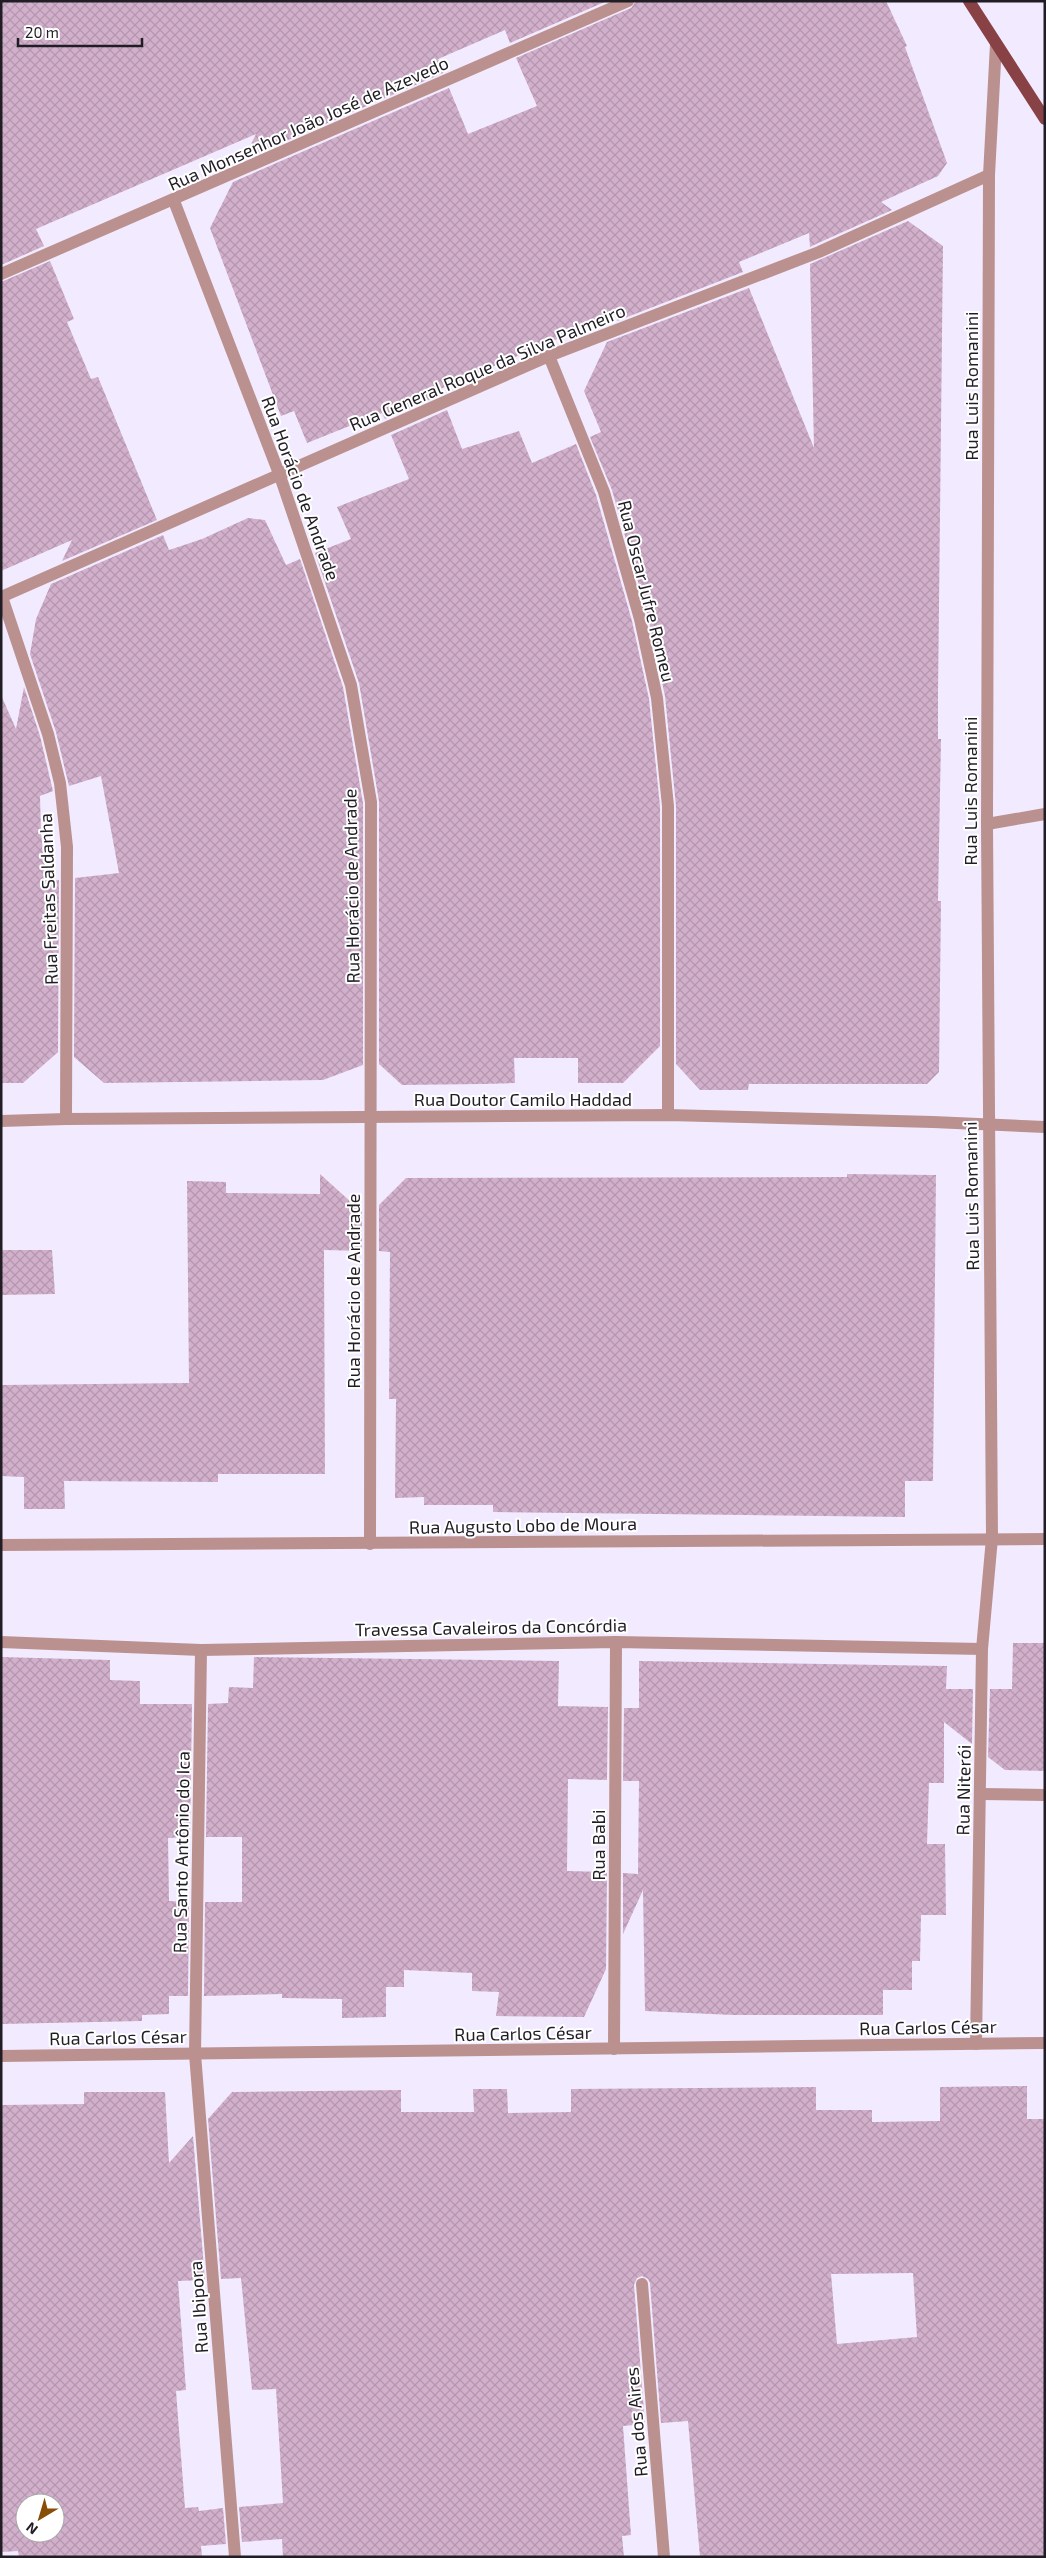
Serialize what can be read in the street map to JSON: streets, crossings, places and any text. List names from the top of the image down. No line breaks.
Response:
{"streets":{"street":["Rua Monsenhor João José de Azevedo","Rua General Roque da Silva Palmeiro","Rua Luis Romanini","Rua Horácio de Andrade","Rua Oscar Jufre Romeu","Rua Freitas Saldanha","Rua Doutor Camilo Haddad","Rua Augusto Lobo de Moura","Travessa Cavaleiros da Concórdia","Rua Niterói","Rua Babi","Rua Santo Antônio do Ica","Rua Carlos César","Rua Ibipora","Rua dos Aires"]},"crossings":[["Rua Monsenhor João José de Azevedo","Rua Horácio de Andrade"],["Rua General Roque da Silva Palmeiro","Rua Luis Romanini"],["Rua General Roque da Silva Palmeiro","Rua Horácio de Andrade"],["Rua General Roque da Silva Palmeiro","Rua Oscar Jufre Romeu"],["Rua General Roque da Silva Palmeiro","Rua Freitas Saldanha"],["Rua Luis Romanini","Rua Doutor Camilo Haddad"],["Rua Luis Romanini","Rua Augusto Lobo de Moura"],["Rua Luis Romanini","Rua Niterói"],["Rua Horácio de Andrade","Rua Doutor Camilo Haddad"],["Rua Horácio de Andrade","Rua Augusto Lobo de Moura"],["Rua Oscar Jufre Romeu","Rua Doutor Camilo Haddad"],["Rua Freitas Saldanha","Rua Doutor Camilo Haddad"],["Rua Augusto Lobo de Moura","Rua Niterói"],["Travessa Cavaleiros da Concórdia","Rua Niterói"],["Travessa Cavaleiros da Concórdia","Rua Babi"],["Travessa Cavaleiros da Concórdia","Rua Santo Antônio do Ica"],["Rua Niterói","Rua Carlos César"],["Rua Babi","Rua Carlos César"],["Rua Santo Antônio do Ica","Rua Carlos César"],["Rua Santo Antônio do Ica","Rua Ibipora"],["Rua Carlos César","Rua Ibipora"]],"scale_bar":"20 m","north":"bottom left"}
